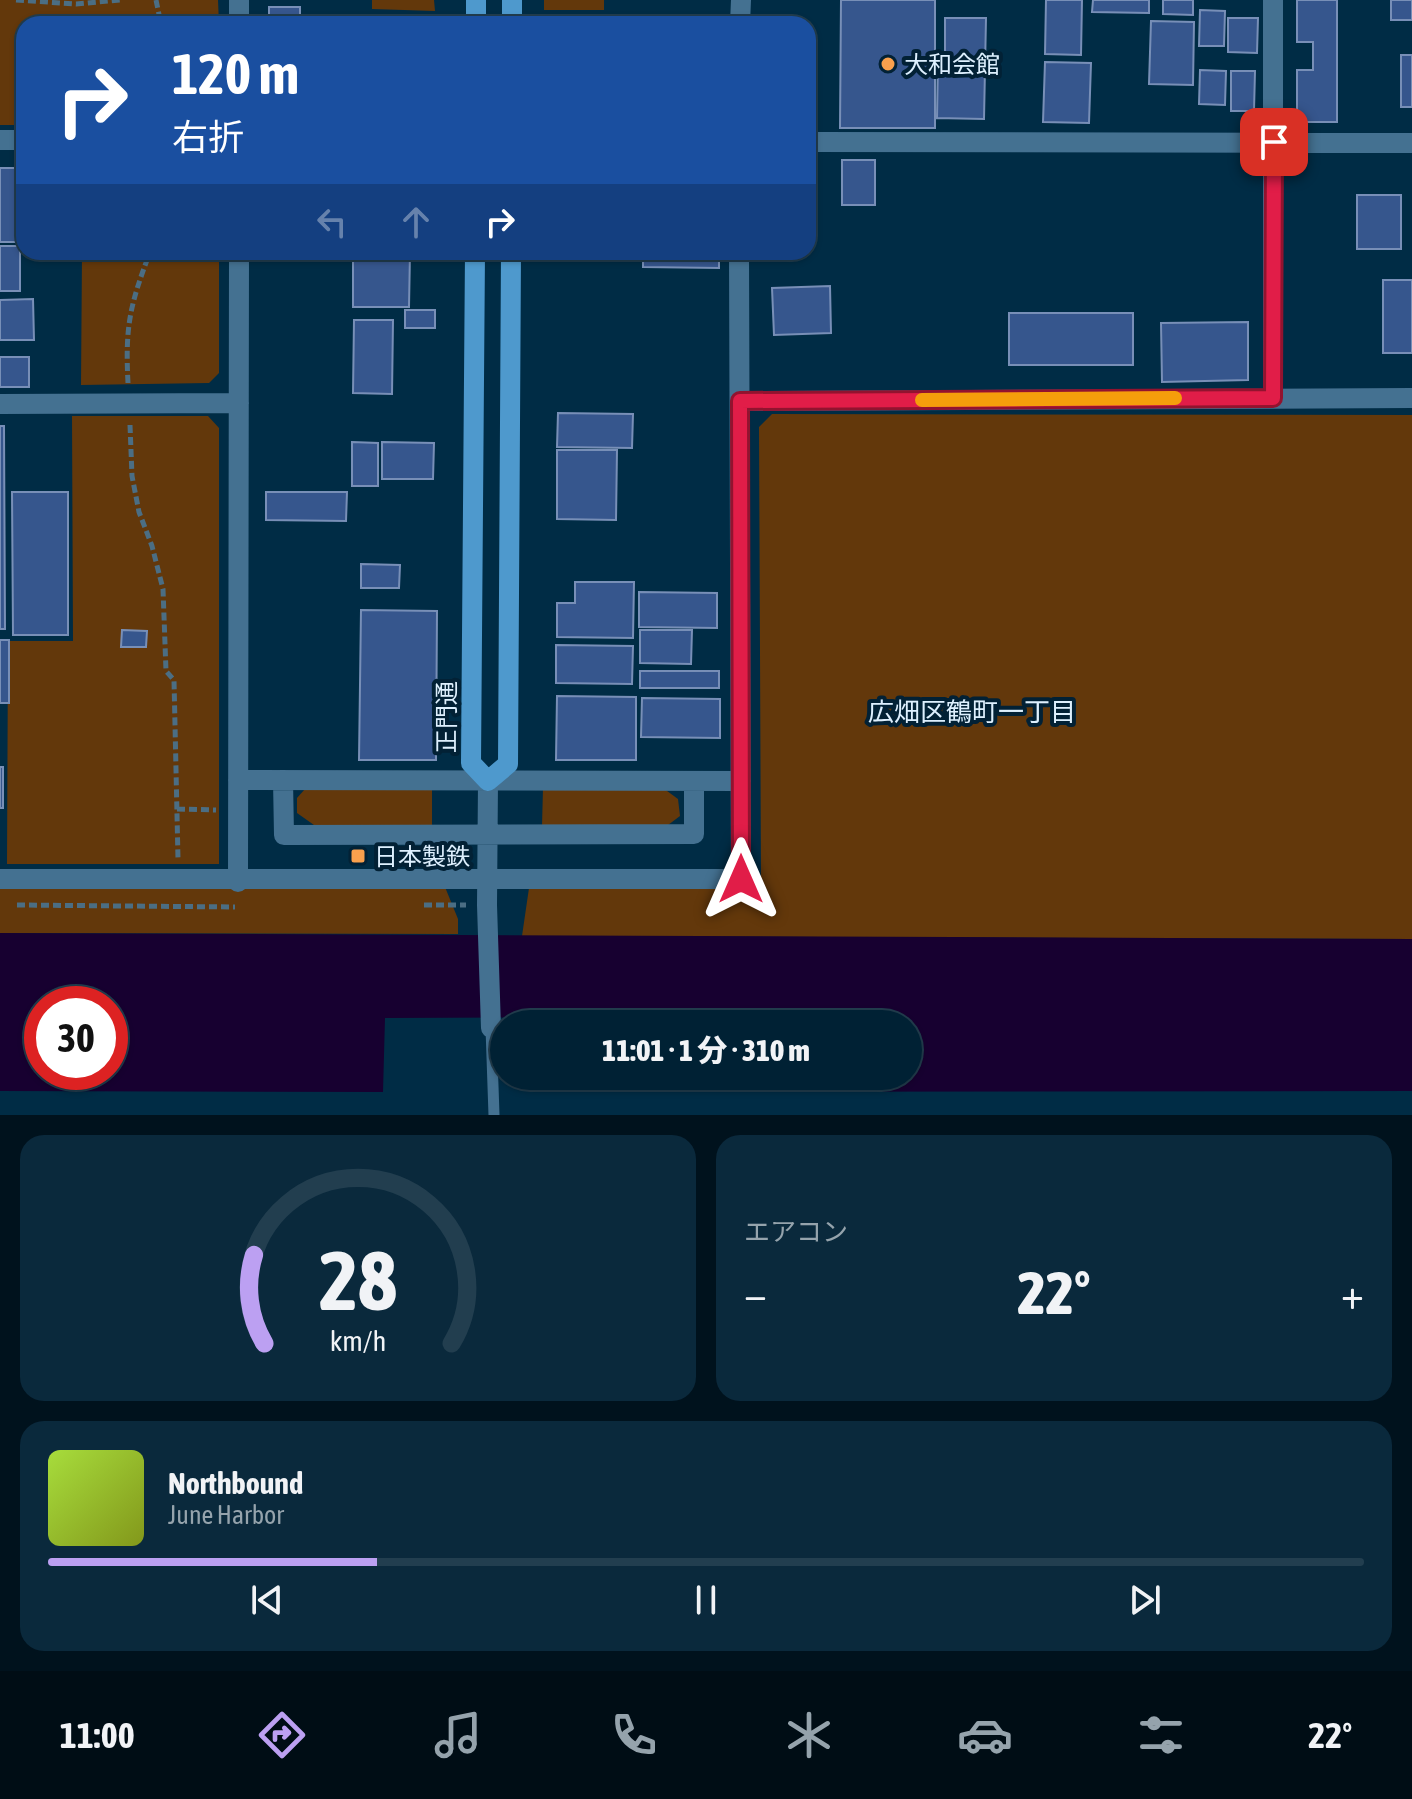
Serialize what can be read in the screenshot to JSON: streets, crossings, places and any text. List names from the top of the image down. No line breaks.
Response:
{"streets":{"street":["正門通"]},"districts":["広畑区鶴町一丁目"],"places":{"other":["大和会館"],"transit":["日本製鉄"]},"page":{"turn":["120 m","右折"],"limit":"30","trip":"11:01 · 1 分 · 310 m","tile":"エアコン","heat":["−","22°","+"],"song":["Northbound","June Harbor"],"tabs":["11:00","22°"],"gauge":["28","km/h"]}}
